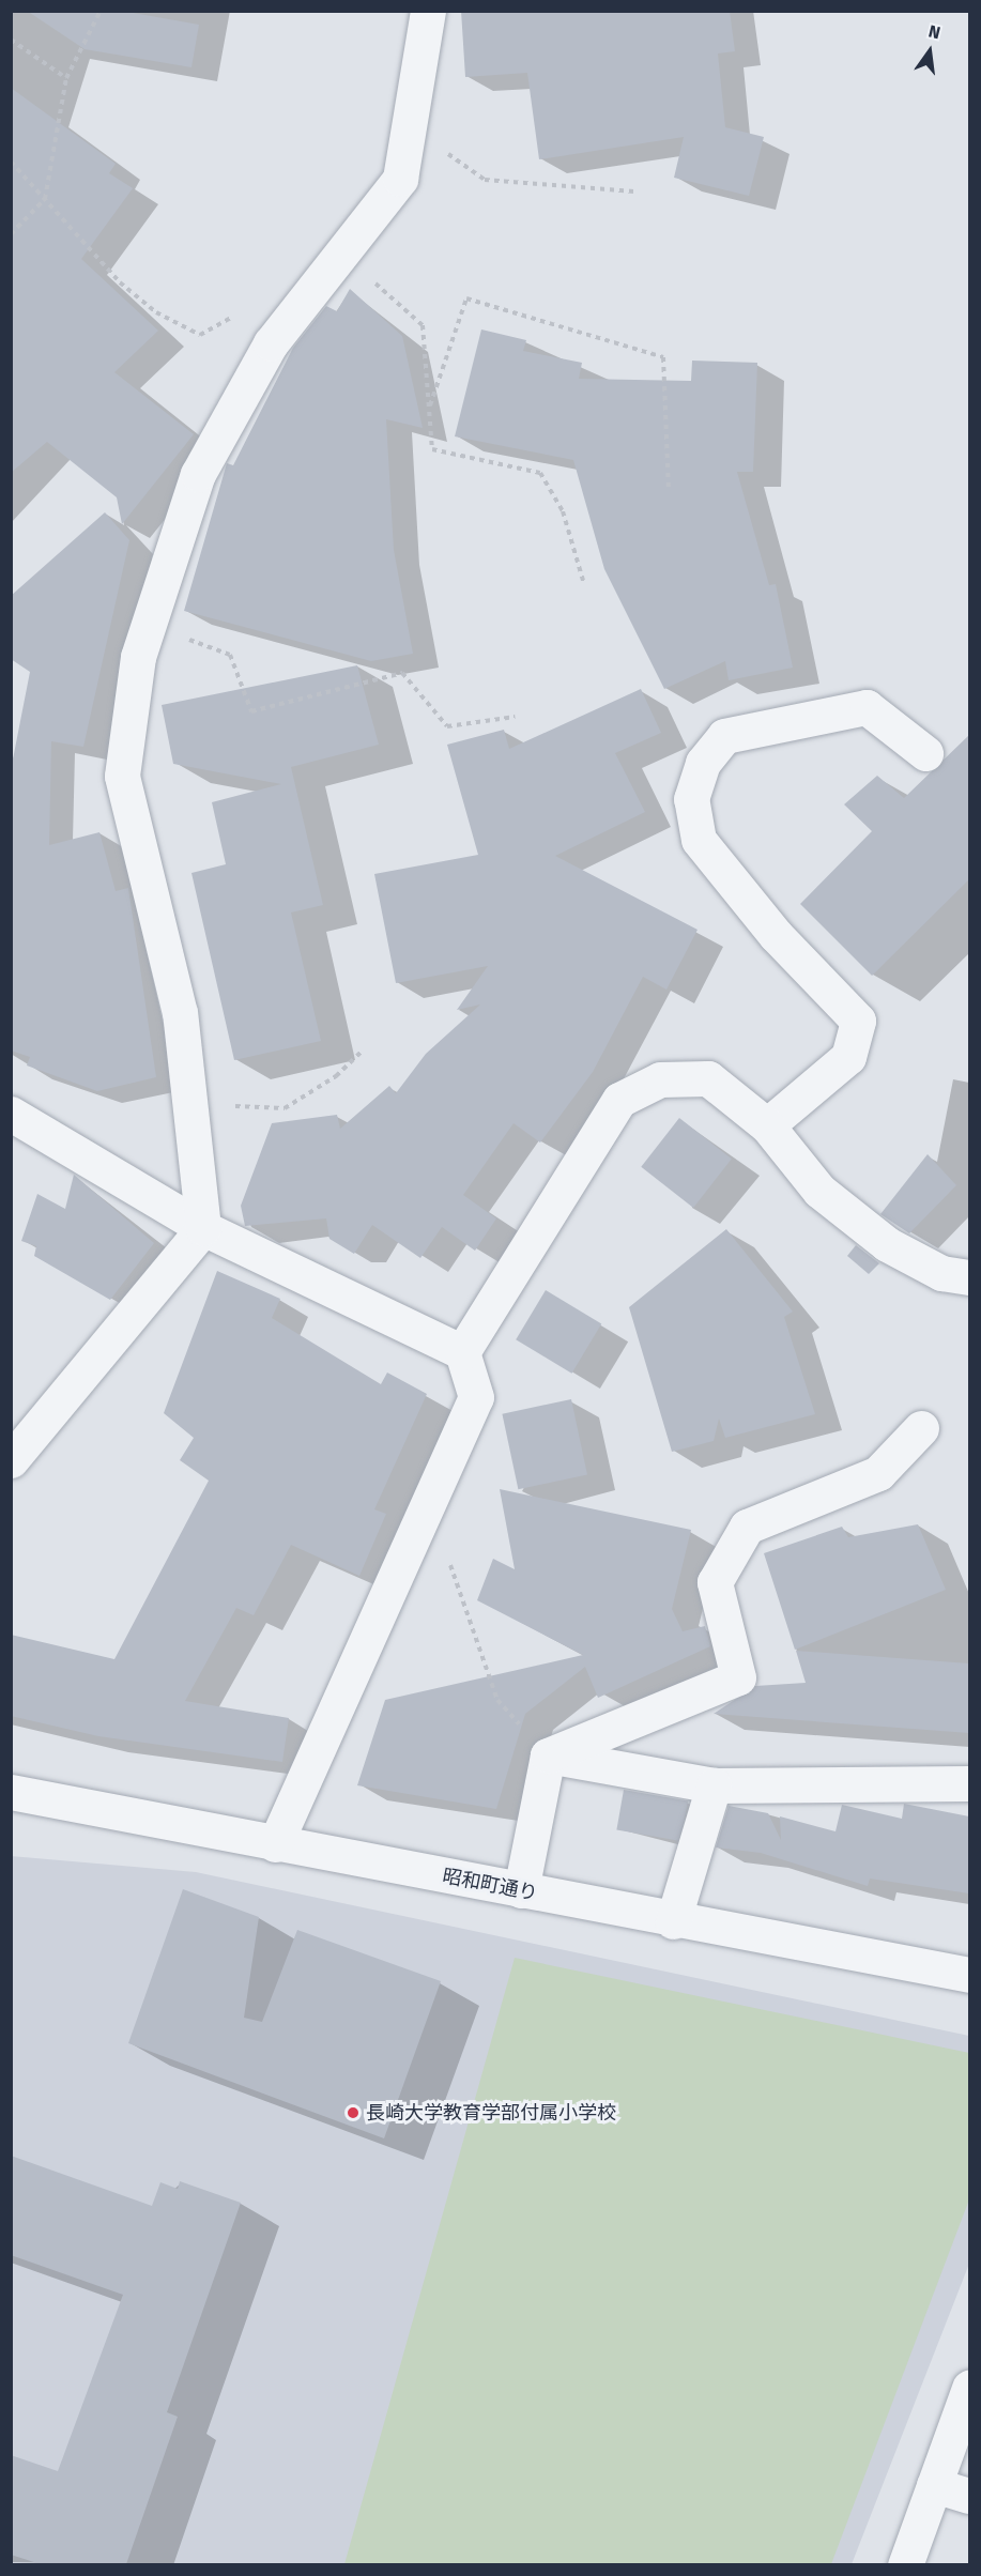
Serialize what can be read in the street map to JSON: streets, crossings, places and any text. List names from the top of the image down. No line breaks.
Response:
{"streets":{"street":["昭和町通り"]},"places":["長崎大学教育学部付属小学校"],"north":"top"}
